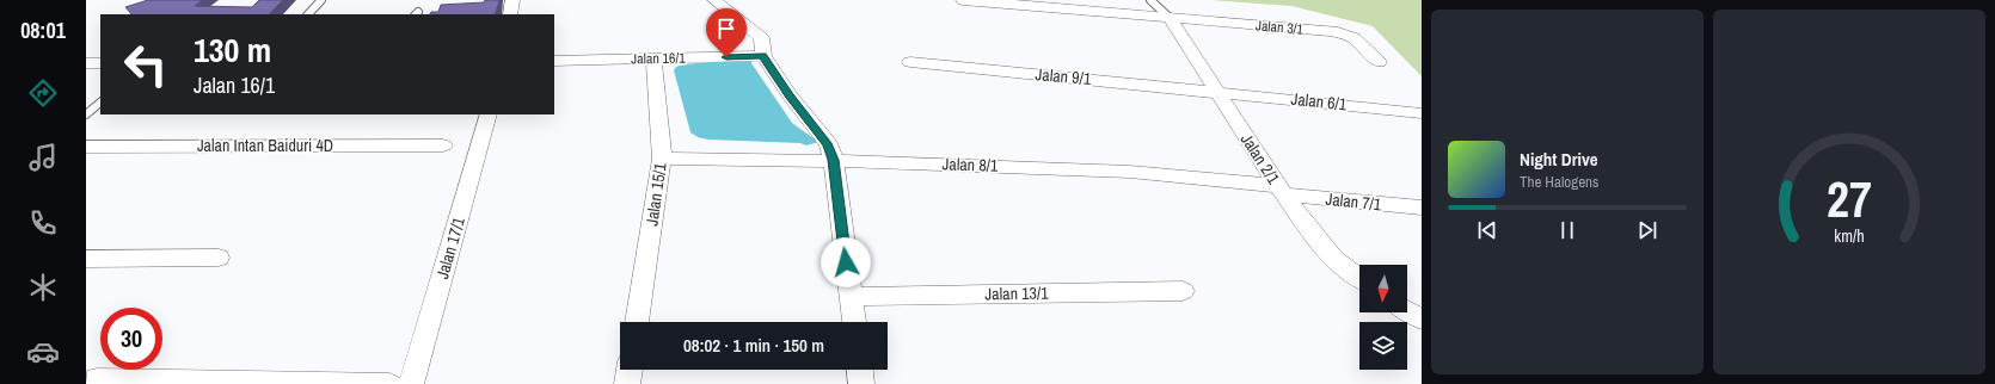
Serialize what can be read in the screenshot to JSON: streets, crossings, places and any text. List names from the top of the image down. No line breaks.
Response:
{"streets":{"street":["Jalan 3/1","Jalan 16/1","Jalan 9/1","Jalan 6/1","Jalan Intan Baiduri 4D","Jalan 2/1","Jalan 8/1","Jalan 15/1","Jalan 7/1","Jalan 17/1","Jalan 13/1"]},"crossings":[["Jalan 3/1","Jalan 2/1"],["Jalan 16/1","Jalan 15/1"],["Jalan 9/1","Jalan 6/1"],["Jalan 9/1","Jalan 2/1"],["Jalan 6/1","Jalan 2/1"],["Jalan 2/1","Jalan 8/1"],["Jalan 2/1","Jalan 7/1"],["Jalan 8/1","Jalan 15/1"],["Jalan 8/1","Jalan 7/1"]],"north":"bottom","page":{"tabs":"08:01","turn":["130 m","Jalan 16/1"],"song":["Night Drive","The Halogens"],"limit":"30","trip":"08:02 · 1 min · 150 m","gauge":["27","km/h"]}}
